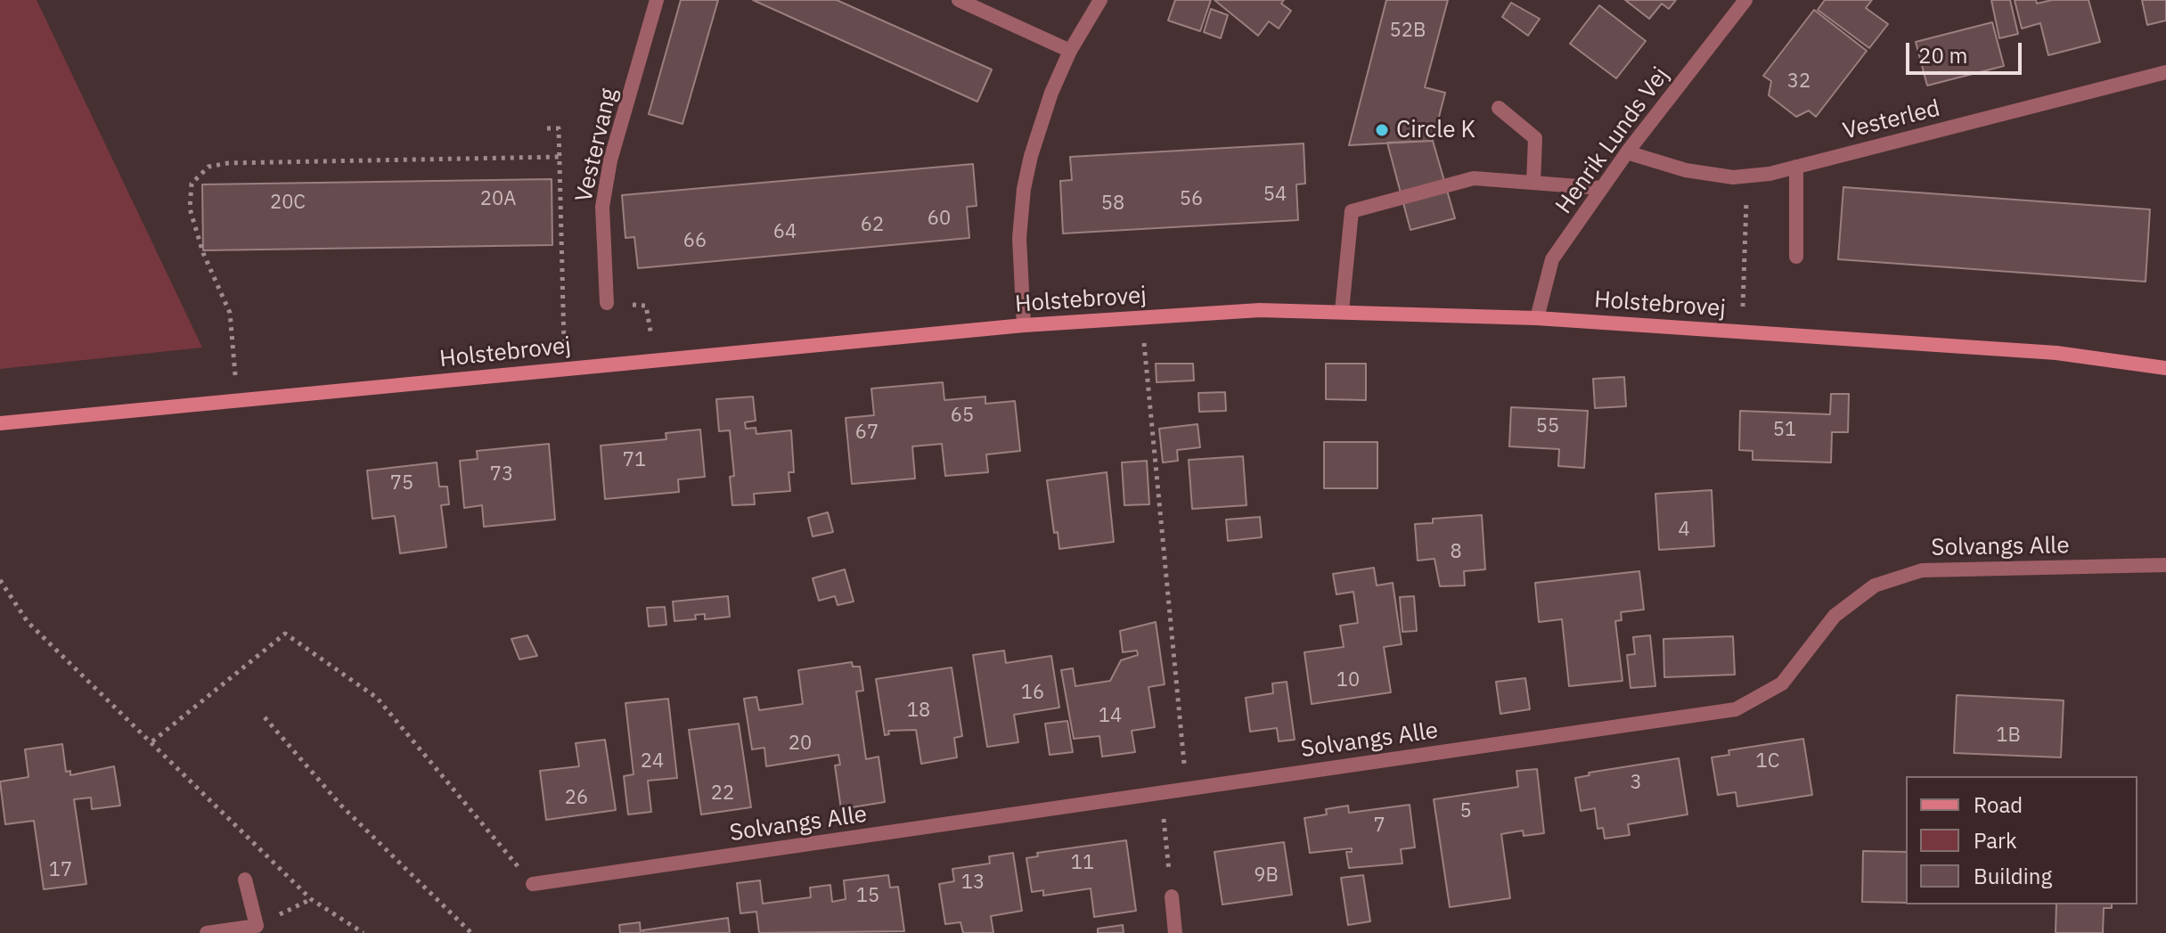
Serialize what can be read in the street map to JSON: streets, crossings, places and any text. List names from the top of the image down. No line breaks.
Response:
{"streets":{"street":["Vesterled","Henrik Lunds Vej","Vestervang","Holstebrovej","Solvangs Alle"]},"crossings":[["Vesterled","Henrik Lunds Vej"],["Henrik Lunds Vej","Holstebrovej"]],"places":["Circle K"],"house_numbers":["52B","32","54","20A","56","20C","58","60","62","64","66","65","55","51","67","71","73","75","4","8","10","16","18","14","1B","20","24","1C","3","22","26","5","7","11","17","9B","13","15"],"legend":["Road","Park","Building"],"scale_bar":"20 m"}
